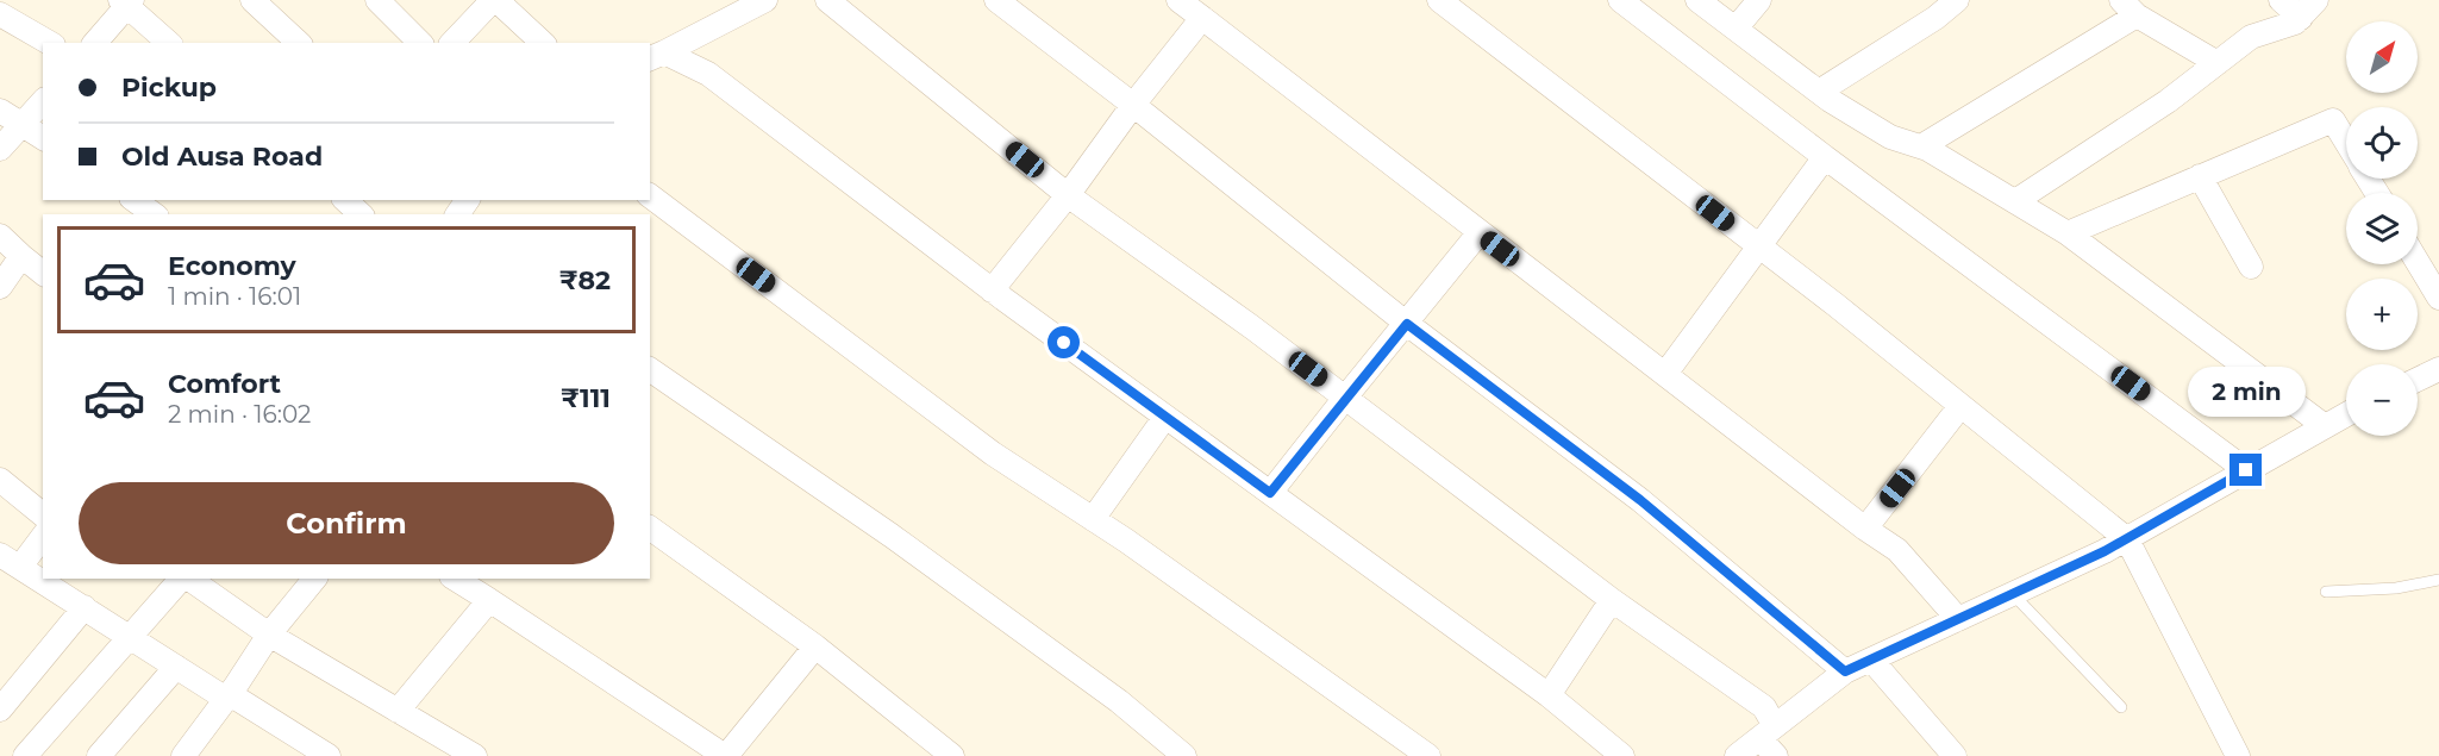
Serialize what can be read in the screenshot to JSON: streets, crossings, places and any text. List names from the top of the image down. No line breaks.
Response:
{"north":"top right","page":{"map_buttons":["+","−"],"banner":["Pickup","Old Ausa Road"],"list":[{"name":"Economy","note":"1 min · 16:01","value":"₹82"},{"name":"Comfort","note":"2 min · 16:02","value":"₹111"}],"bubble":"2 min","buttons":"Confirm"}}
